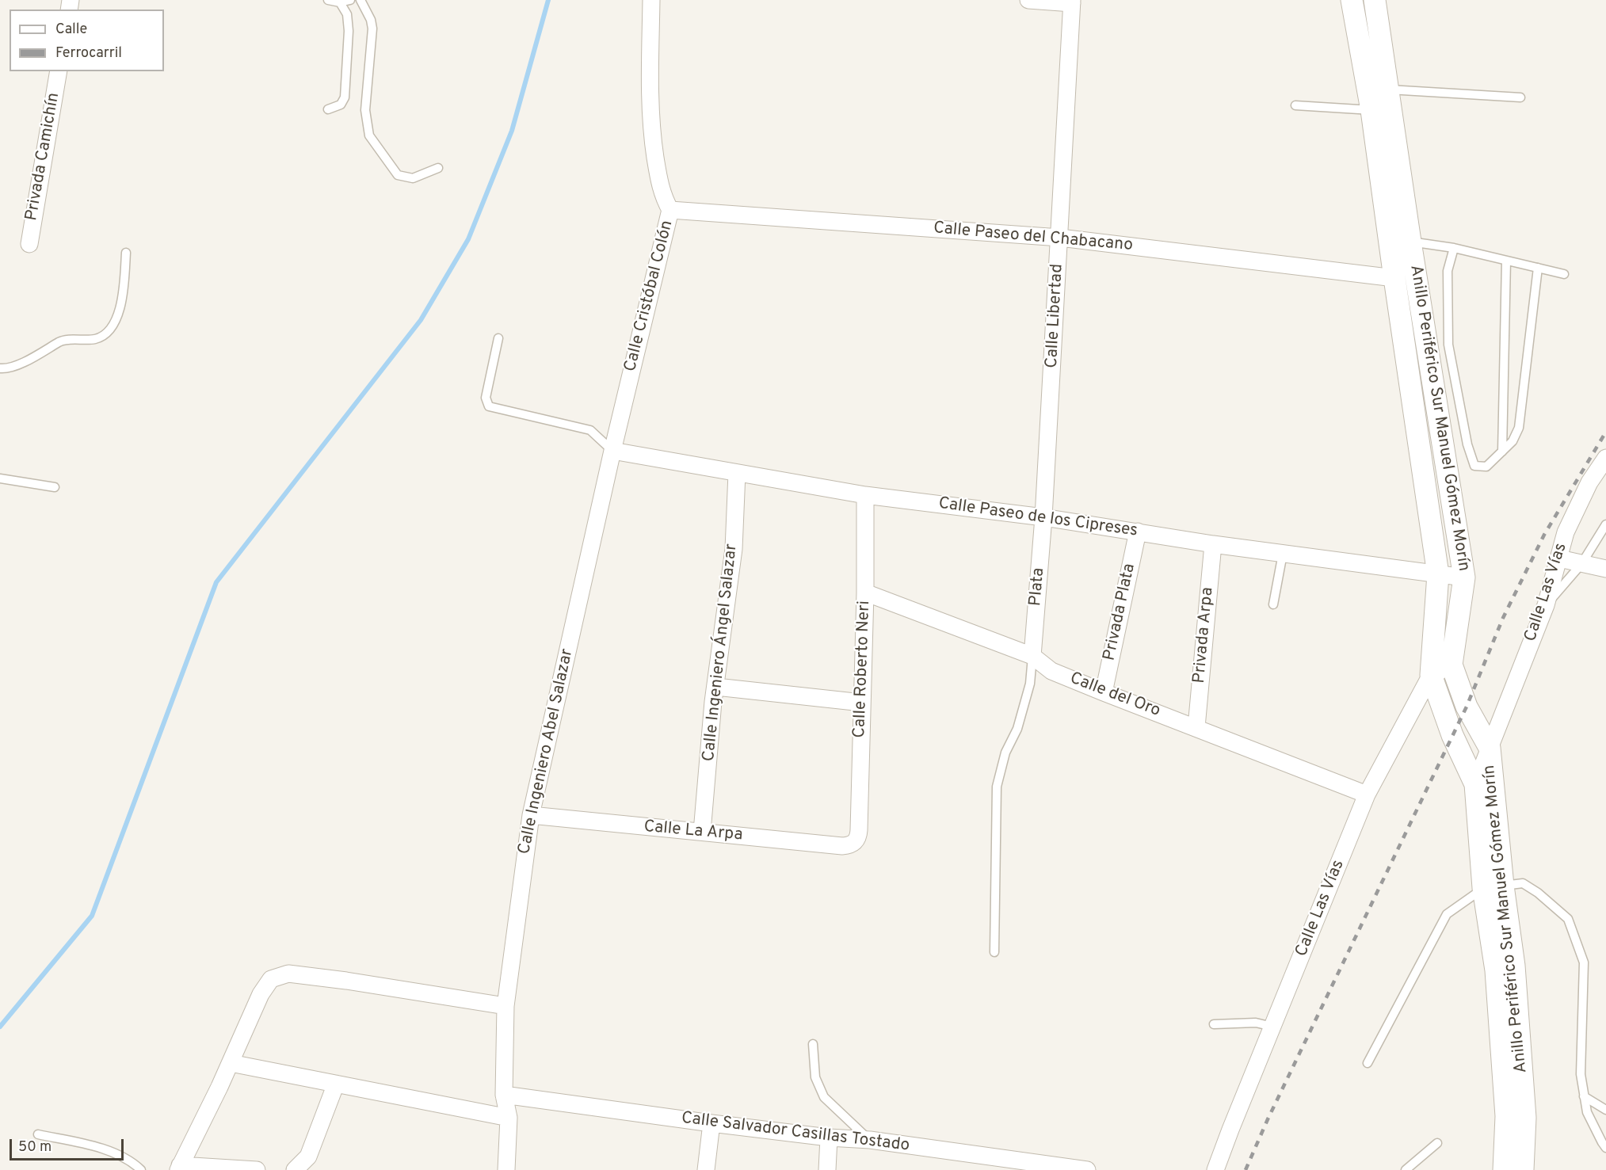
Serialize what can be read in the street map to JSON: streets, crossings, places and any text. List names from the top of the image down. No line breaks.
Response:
{"streets":{"street":["Privada Camichín","Calle Paseo del Chabacano","Calle Cristóbal Colón","Calle Libertad","Anillo Periférico Sur Manuel Gómez Morín","Calle Paseo de los Cipreses","Plata","Calle Las Vías","Privada Plata","Privada Arpa","Calle Ingeniero Ángel Salazar","Calle Roberto Neri","Calle del Oro","Calle Ingeniero Abel Salazar","Calle La Arpa","Calle Salvador Casillas Tostado"]},"crossings":[["Calle Paseo del Chabacano","Calle Cristóbal Colón"],["Calle Paseo del Chabacano","Calle Libertad"],["Calle Paseo del Chabacano","Anillo Periférico Sur Manuel Gómez Morín"],["Calle Cristóbal Colón","Calle Paseo de los Cipreses"],["Calle Cristóbal Colón","Calle Ingeniero Abel Salazar"],["Calle Libertad","Calle Paseo de los Cipreses"],["Calle Libertad","Plata"],["Anillo Periférico Sur Manuel Gómez Morín","Calle Paseo de los Cipreses"],["Anillo Periférico Sur Manuel Gómez Morín","Calle Las Vías"],["Calle Paseo de los Cipreses","Plata"],["Calle Paseo de los Cipreses","Privada Plata"],["Calle Paseo de los Cipreses","Privada Arpa"],["Calle Paseo de los Cipreses","Calle Ingeniero Ángel Salazar"],["Calle Paseo de los Cipreses","Calle Roberto Neri"],["Calle Paseo de los Cipreses","Calle Ingeniero Abel Salazar"],["Plata","Calle del Oro"],["Calle Las Vías","Calle del Oro"],["Privada Plata","Calle del Oro"],["Privada Arpa","Calle del Oro"],["Calle Ingeniero Ángel Salazar","Calle La Arpa"],["Calle Roberto Neri","Calle del Oro"],["Calle Roberto Neri","Calle La Arpa"],["Calle Ingeniero Abel Salazar","Calle La Arpa"],["Calle Ingeniero Abel Salazar","Calle Salvador Casillas Tostado"]],"legend":["Calle","Ferrocarril"],"scale_bar":"50 m"}
